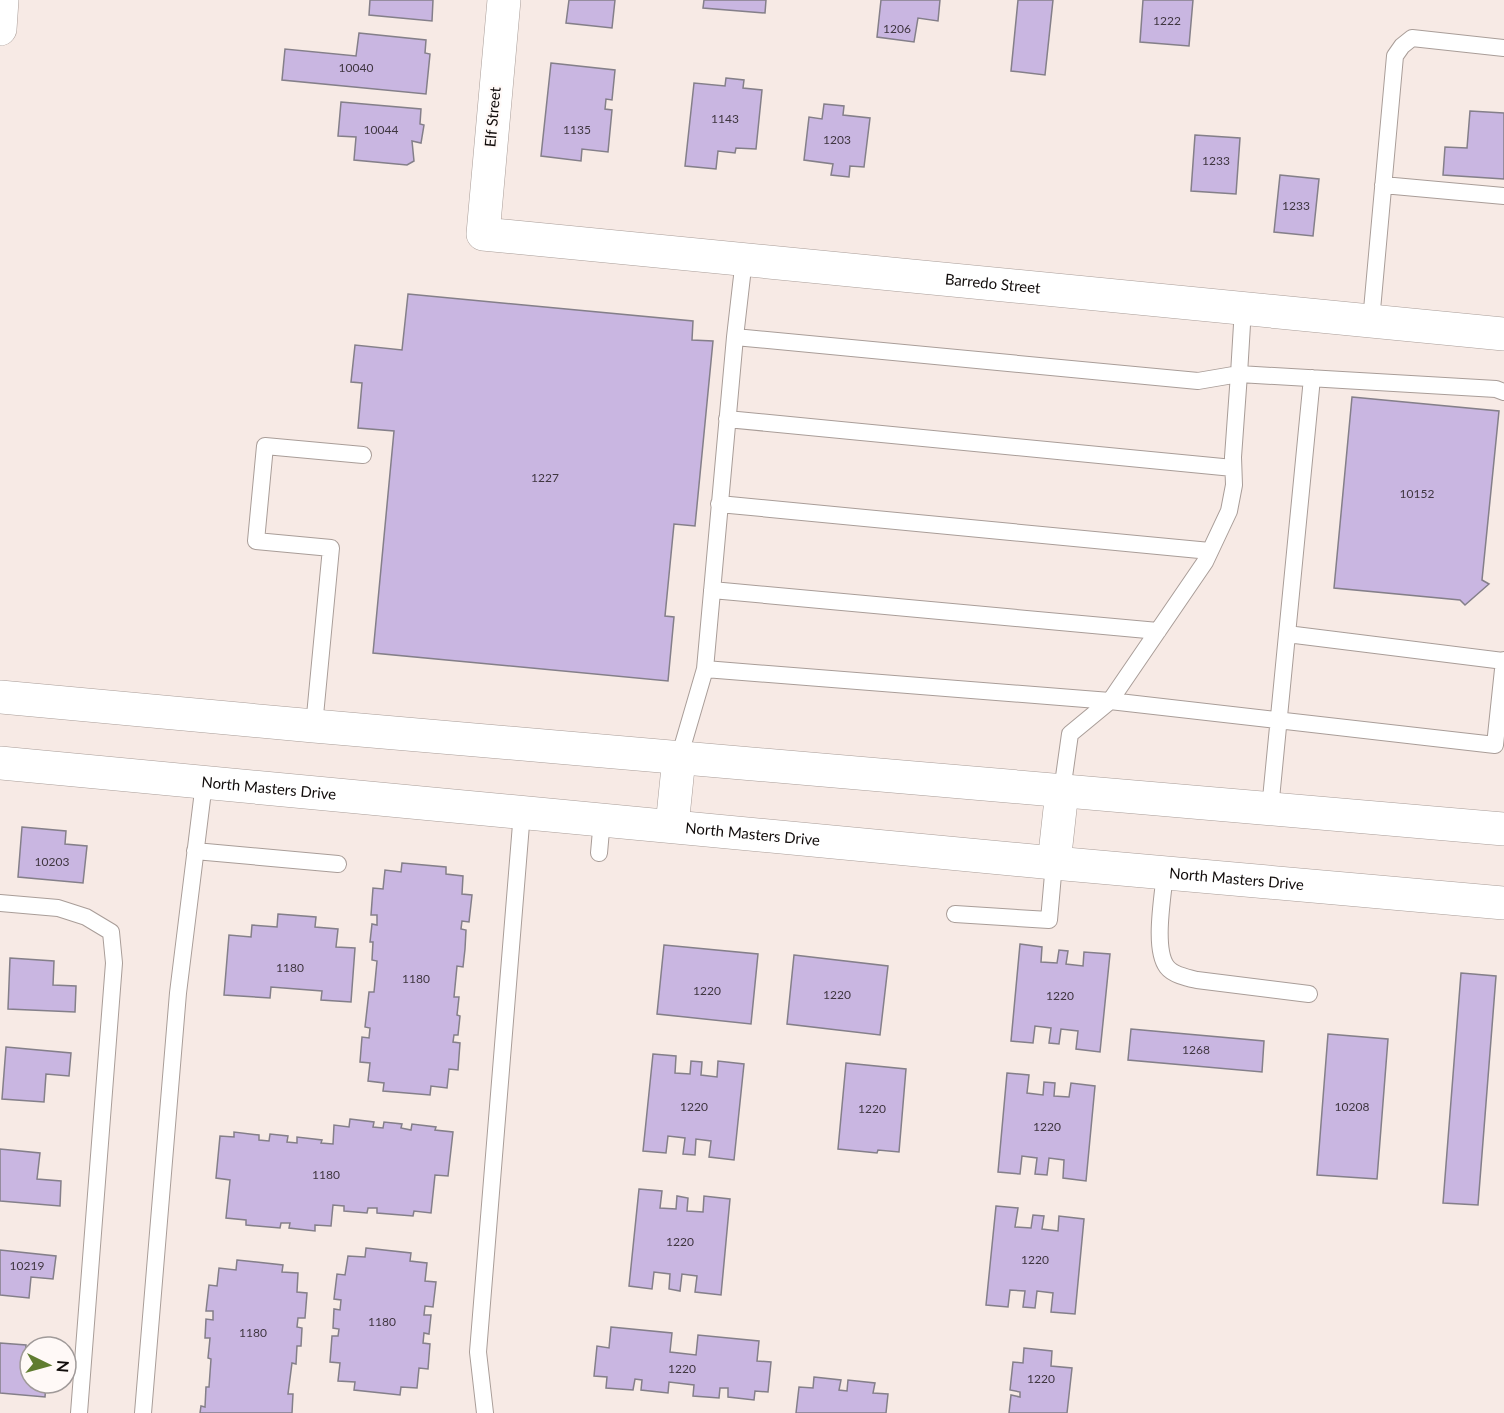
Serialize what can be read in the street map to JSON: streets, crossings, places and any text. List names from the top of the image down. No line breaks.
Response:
{"streets":{"main road":["Elf Street","Barredo Street","North Masters Drive"]},"crossings":[["Elf Street","Barredo Street"]],"house_numbers":["1222","1206","10040","1143","10044","1135","1203","1233","1233","1227","10152","10203","1180","1180","1220","1220","1220","1268","1220","10208","1220","1220","1180","1220","1220","10219","1180","1180","1220","1220"],"north":"right"}
